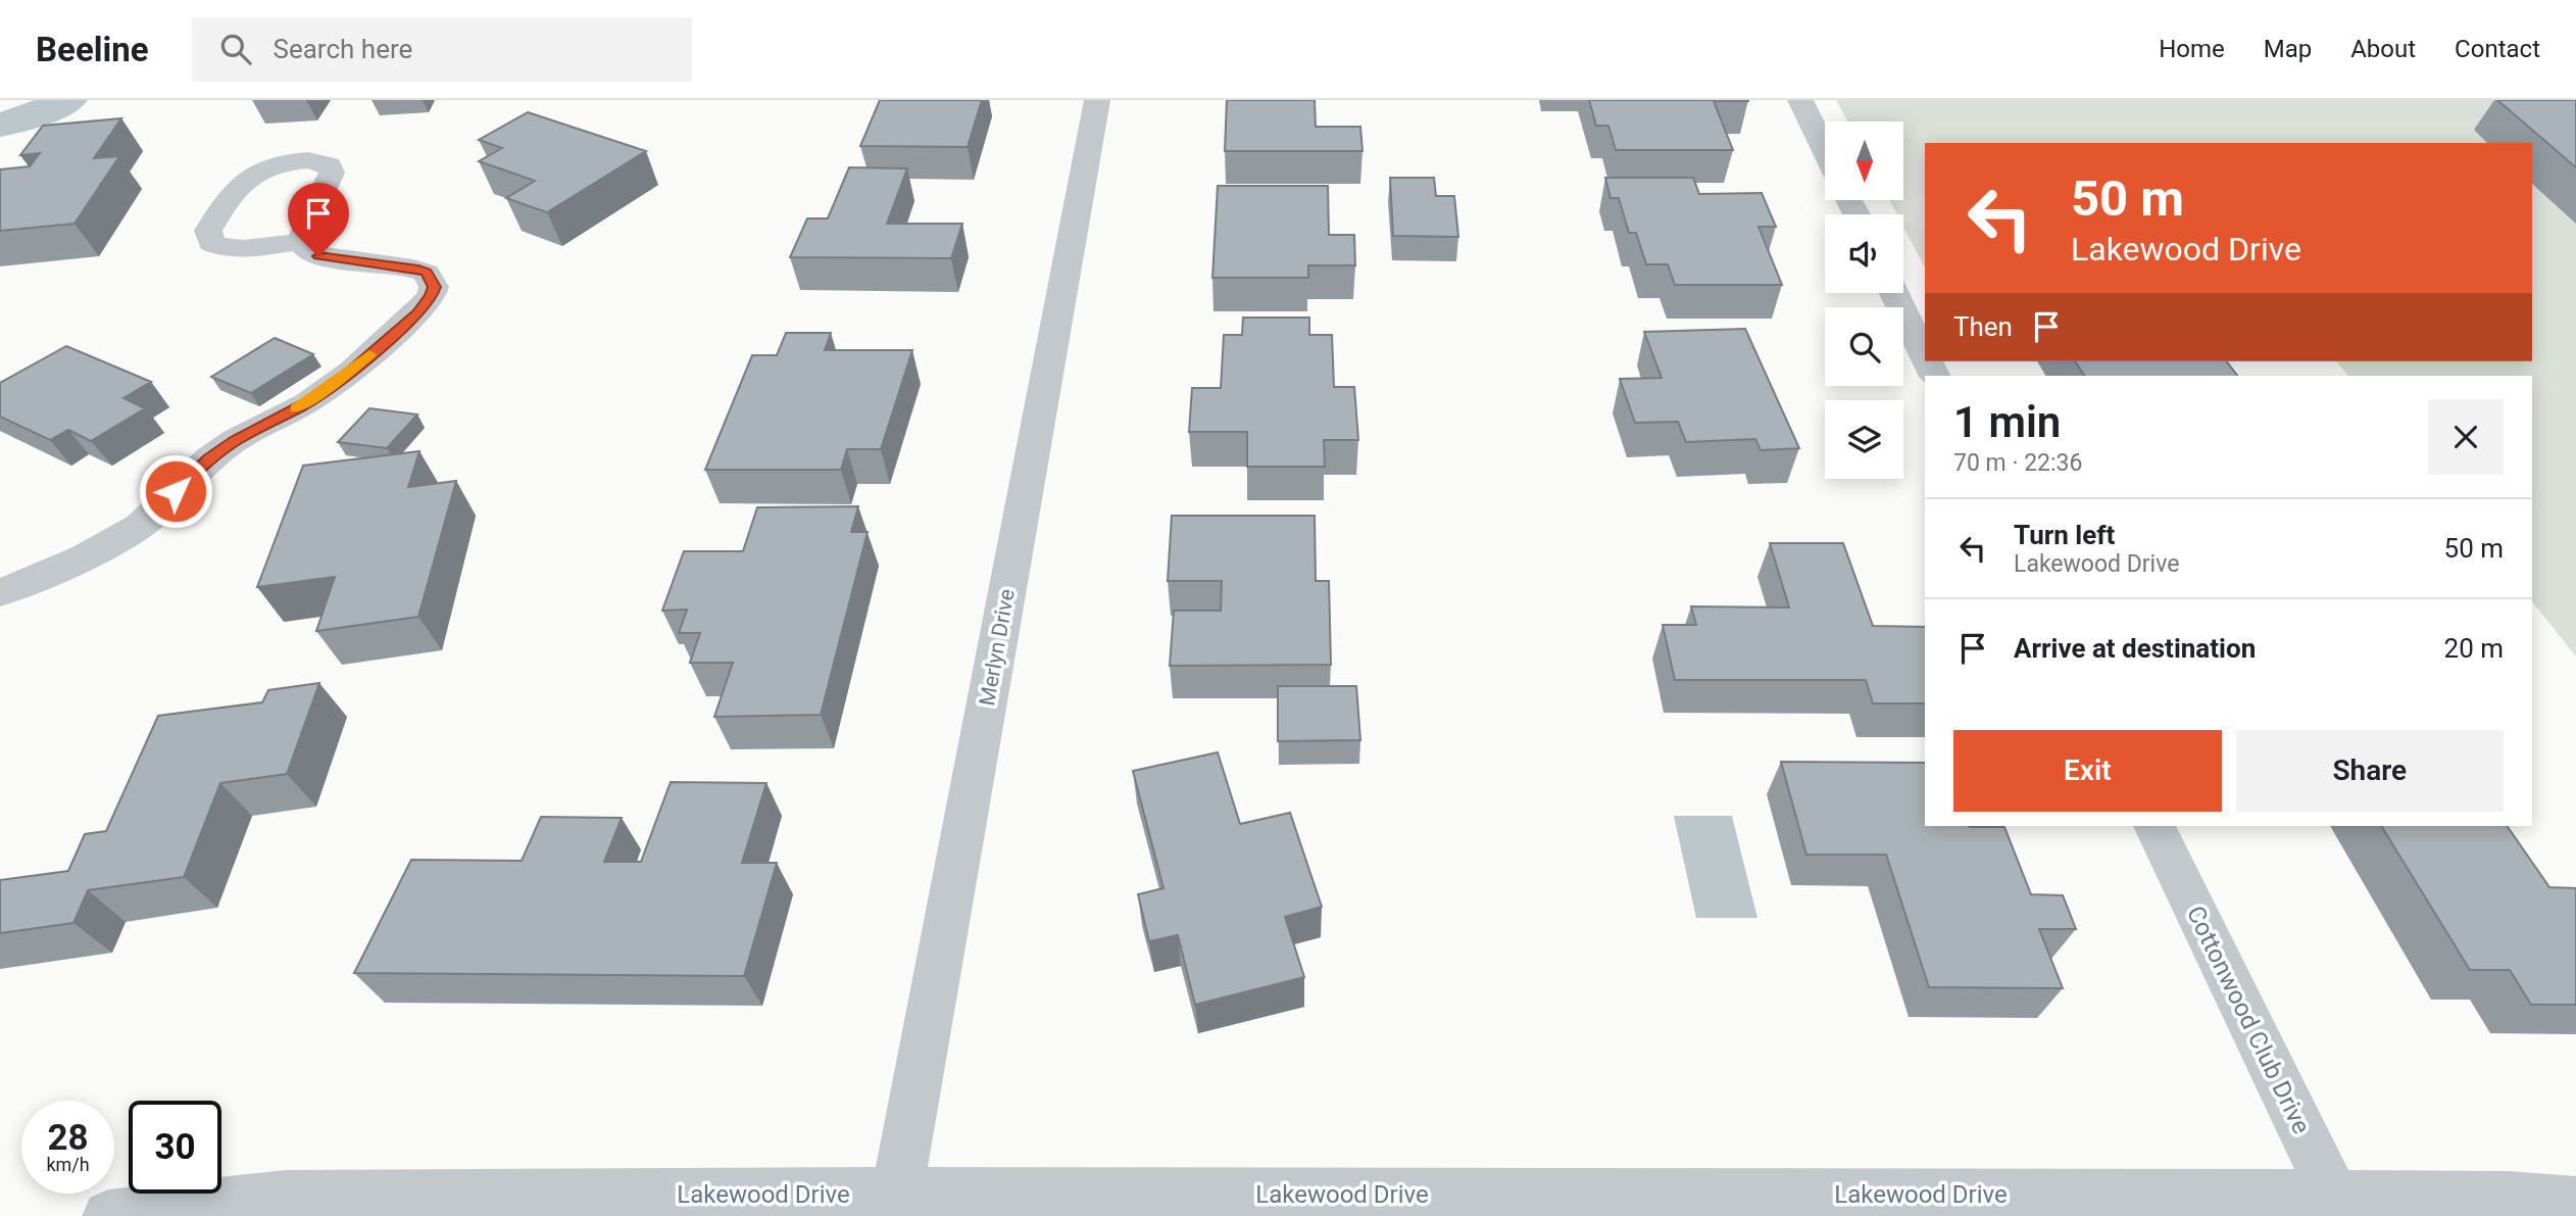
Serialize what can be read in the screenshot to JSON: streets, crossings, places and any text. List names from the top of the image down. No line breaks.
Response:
{"streets":{"street":["Merlyn Drive","Cottonwood Club Drive","Lakewood Drive"]},"crossings":[["Merlyn Drive","Lakewood Drive"],["Cottonwood Club Drive","Lakewood Drive"]],"north":"bottom","page":{"header":"Beeline","search":"Search here","nav":["Home","Map","About","Contact"],"turn":["50 m","Lakewood Drive"],"then":"Then","heading":["1 min","70 m · 22:36"],"list":[{"name":"Turn left","note":"Lakewood Drive","value":"50 m"},{"name":"Arrive at destination","value":"20 m"}],"buttons":["Exit","Share"],"speed":"28 km/h","limit":"30"}}
